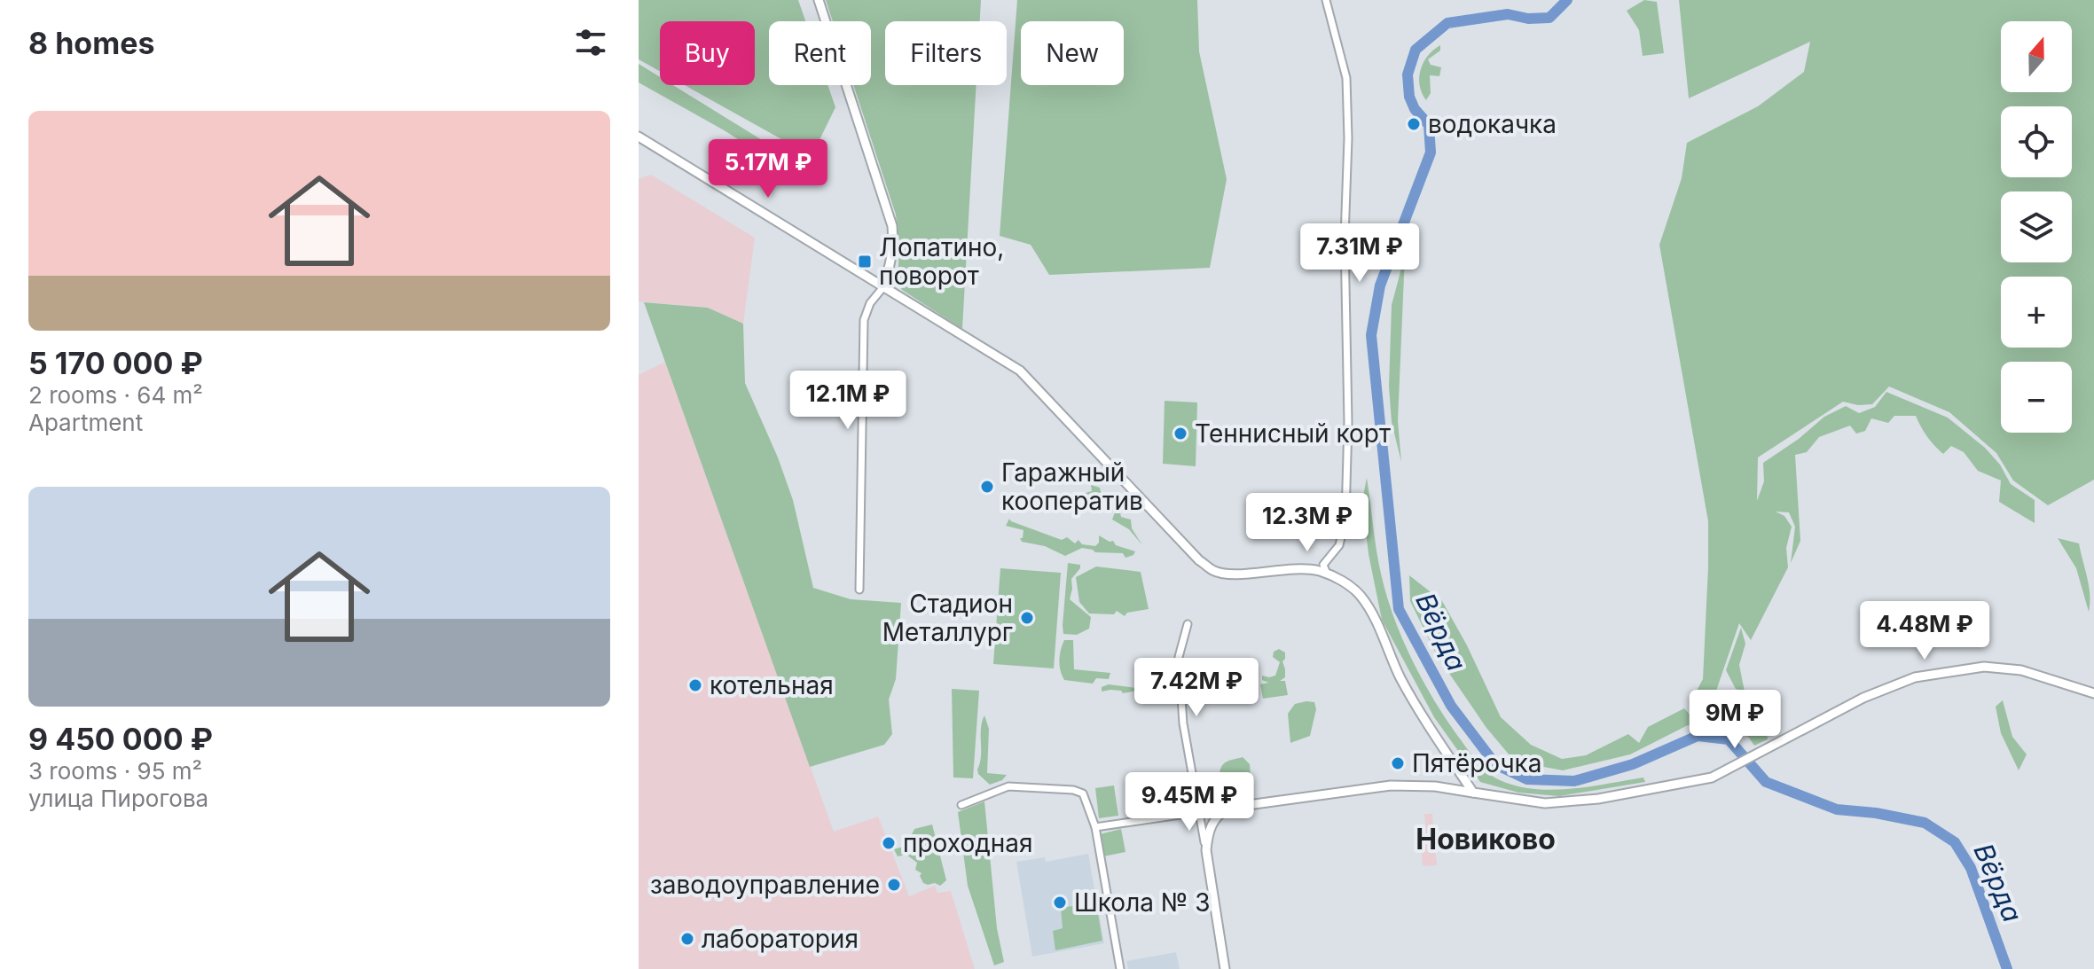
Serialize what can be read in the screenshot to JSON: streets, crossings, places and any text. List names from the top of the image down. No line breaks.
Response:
{"districts":["Новиково"],"water":["Вёрда"],"places":{"other":["водокачка","Теннисный корт","Гаражный кооператив","Стадион Металлург","котельная","Пятёрочка","проходная","заводоуправление","Школа № 3","лаборатория"],"transit":["Лопатино, поворот"]},"north":"top","page":{"heading":"8 homes","map_buttons":["+","−"],"chip":["Buy","Rent","Filters","New"],"list":[{"name":"5 170 000 ₽","note":"2 rooms · 64 m² · Apartment"},{"name":"9 450 000 ₽","note":"3 rooms · 95 m² · улица Пирогова"}],"price":["5.17M ₽","7.31M ₽","12.1M ₽","12.3M ₽","4.48M ₽","7.42M ₽","9M ₽","9.45M ₽"]}}
